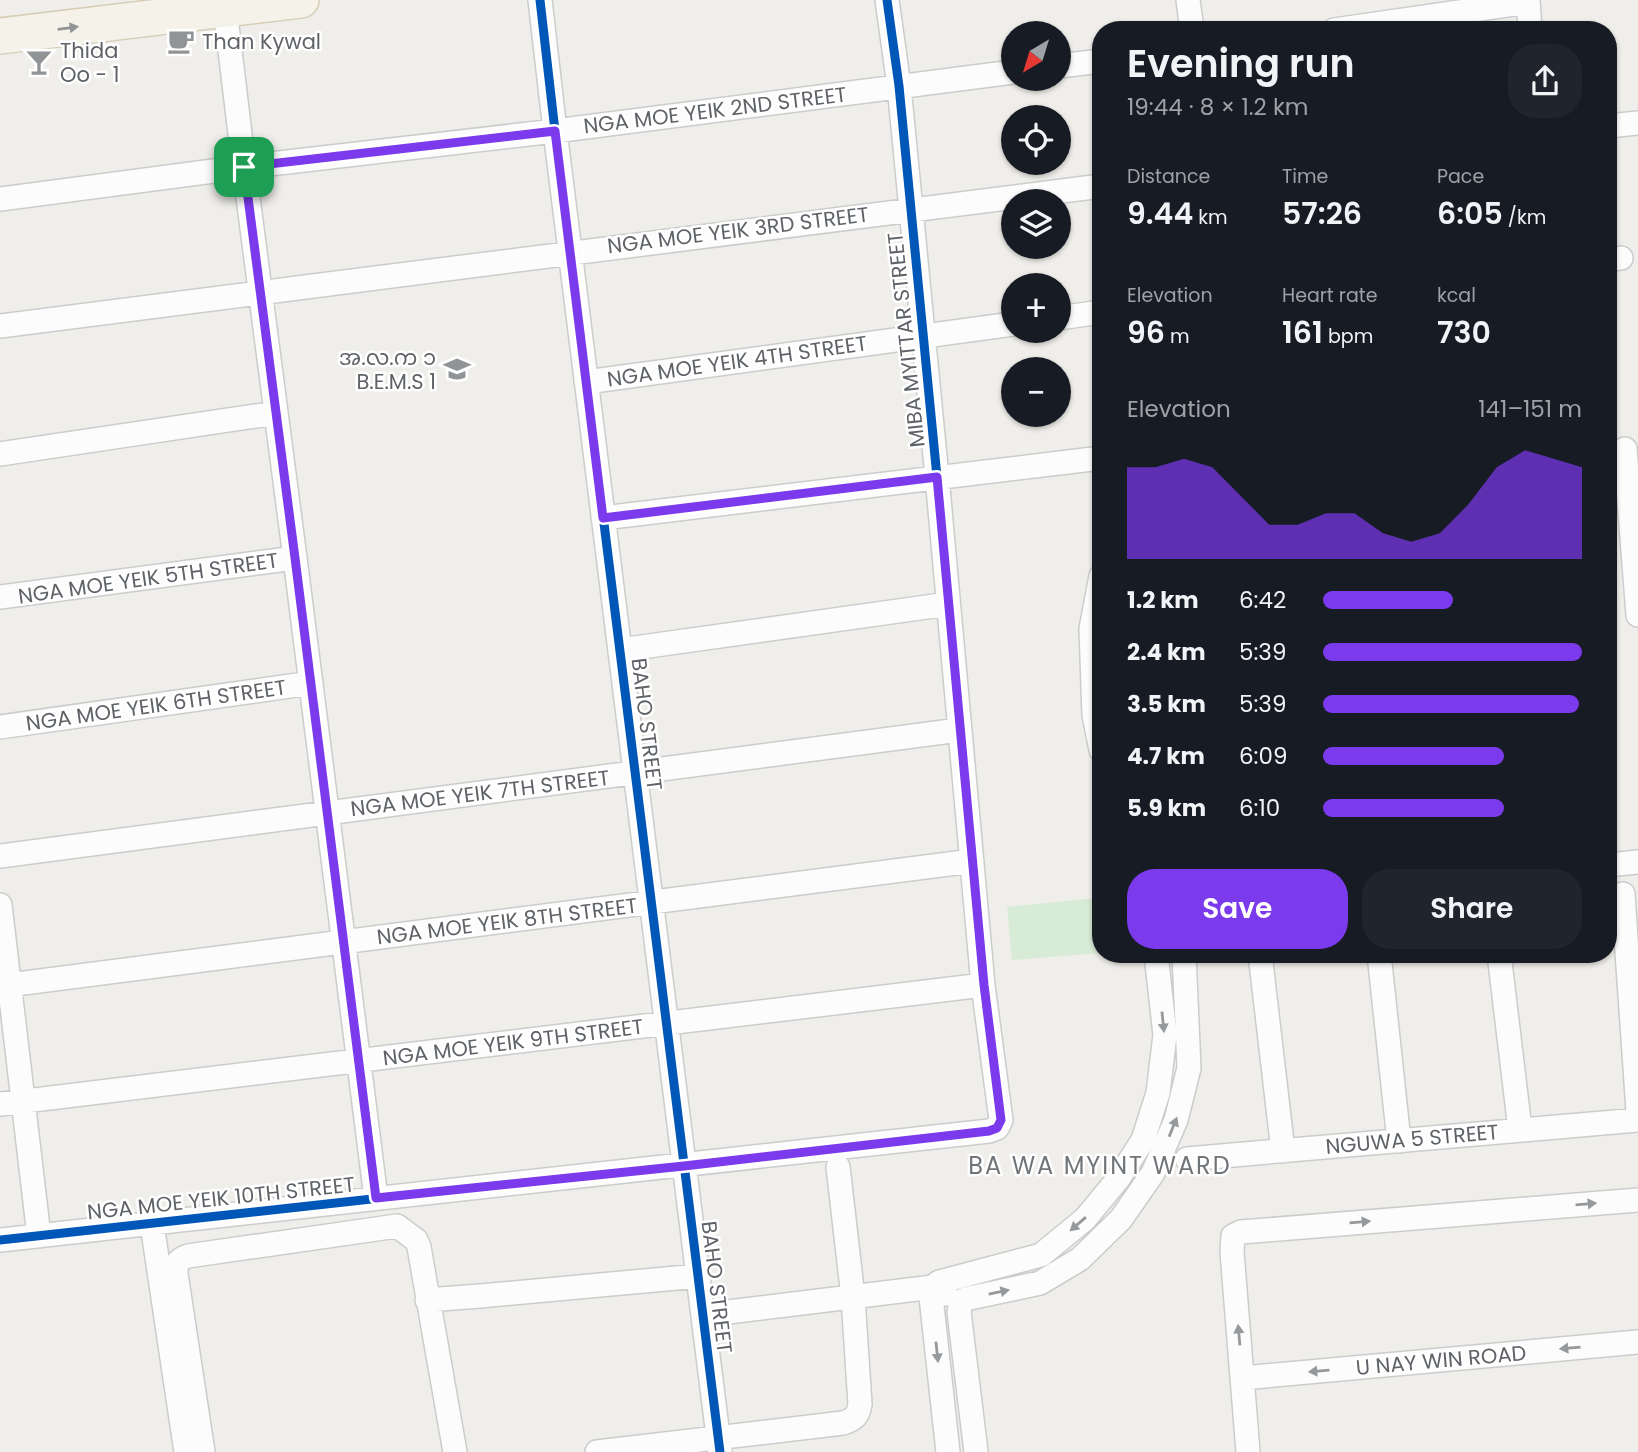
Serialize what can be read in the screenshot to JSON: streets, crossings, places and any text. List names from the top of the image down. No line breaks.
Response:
{"streets":{"street":["NGA MOE YEIK 2ND STREET","NGA MOE YEIK 3RD STREET","MIBA MYITTAR STREET","NGA MOE YEIK 4TH STREET","NGA MOE YEIK 5TH STREET","NGA MOE YEIK 6TH STREET","BAHO STREET","NGA MOE YEIK 7TH STREET","NGA MOE YEIK 8TH STREET","NGA MOE YEIK 9TH STREET","NGUWA 5 STREET","NGA MOE YEIK 10TH STREET","U NAY WIN ROAD"]},"crossings":[["NGA MOE YEIK 2ND STREET","MIBA MYITTAR STREET"],["NGA MOE YEIK 2ND STREET","BAHO STREET"],["NGA MOE YEIK 3RD STREET","MIBA MYITTAR STREET"],["NGA MOE YEIK 3RD STREET","BAHO STREET"],["MIBA MYITTAR STREET","NGA MOE YEIK 4TH STREET"],["MIBA MYITTAR STREET","NGA MOE YEIK 7TH STREET"],["MIBA MYITTAR STREET","NGA MOE YEIK 8TH STREET"],["MIBA MYITTAR STREET","NGA MOE YEIK 9TH STREET"],["MIBA MYITTAR STREET","NGA MOE YEIK 10TH STREET"],["NGA MOE YEIK 4TH STREET","BAHO STREET"],["BAHO STREET","NGA MOE YEIK 7TH STREET"],["BAHO STREET","NGA MOE YEIK 8TH STREET"],["BAHO STREET","NGA MOE YEIK 9TH STREET"],["BAHO STREET","NGA MOE YEIK 10TH STREET"]],"one_way":["U NAY WIN ROAD"],"districts":["BA WA MYINT WARD"],"places":{"cafe":["Than Kywal"],"bar":["Thida Oo - 1"],"school or university":["အ.လ.က ၁ B.E.M.S 1"]},"north":"bottom left","page":{"map_buttons":["+","−"],"heading":["Evening run","19:44 · 8 × 1.2 km"],"stats":[["Distance","9.44 km"],["Time","57:26"],["Pace","6:05 /km"],["Elevation","96 m"],["Heart rate","161 bpm"],["kcal","730"]],"chart":["Elevation","141–151 m"],"list":[{"name":"1.2 km","note":"6:42"},{"name":"2.4 km","note":"5:39"},{"name":"3.5 km","note":"5:39"},{"name":"4.7 km","note":"6:09"},{"name":"5.9 km","note":"6:10"}],"buttons":["Save","Share"]}}
